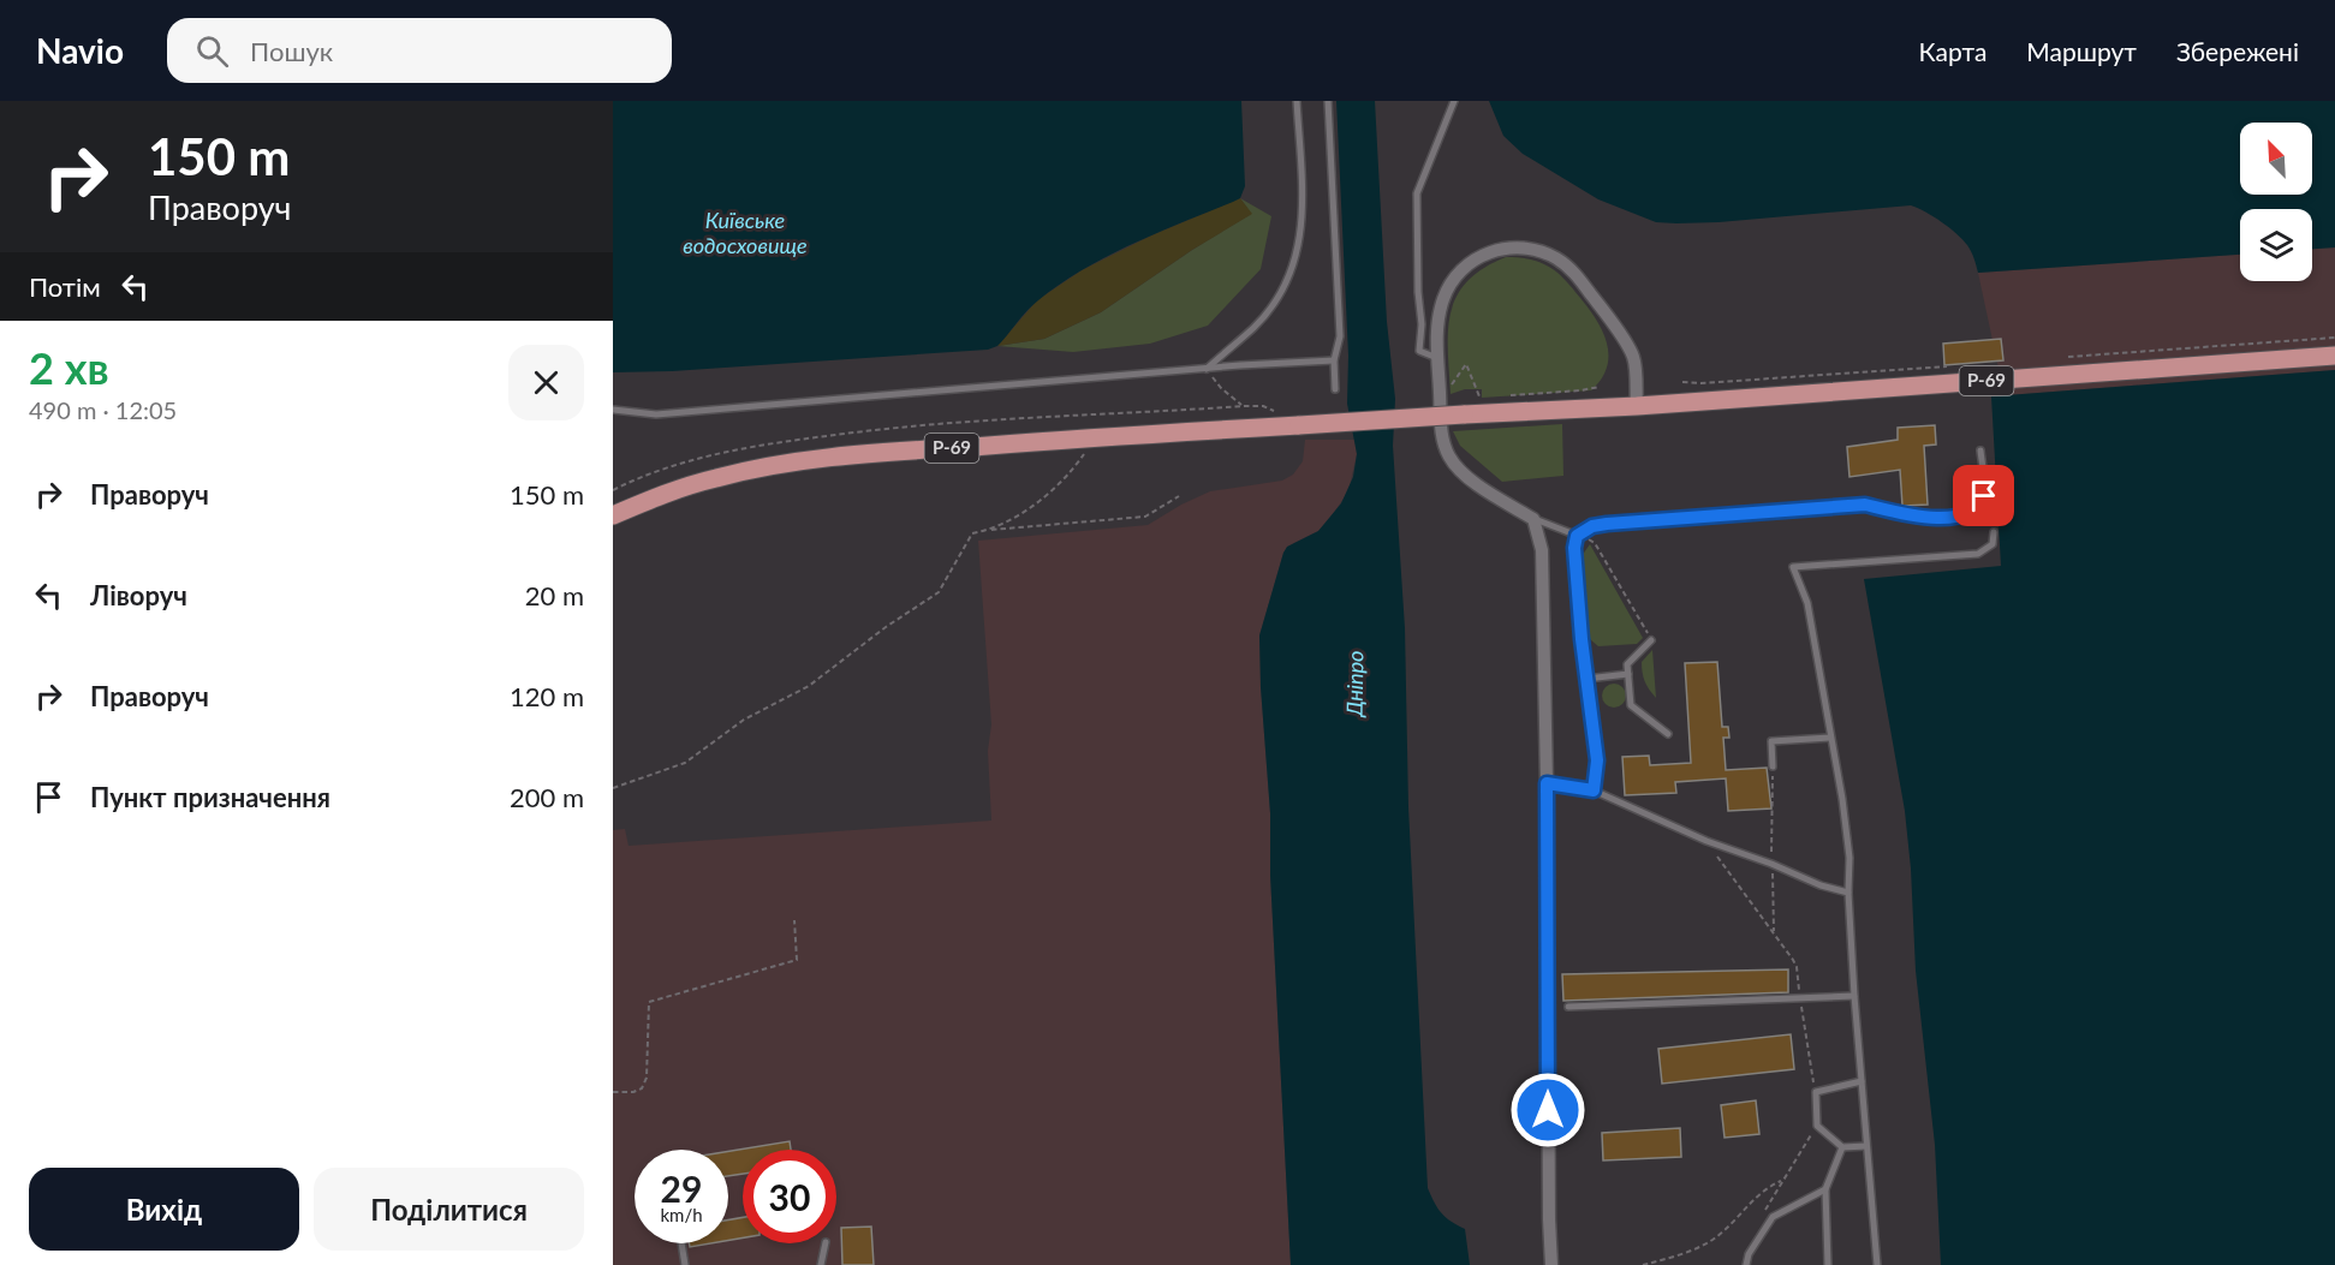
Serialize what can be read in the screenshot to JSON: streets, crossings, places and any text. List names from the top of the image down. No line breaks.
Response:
{"streets":{"main road":["Р-69"]},"water":["Київське водосховище","Дніпро"],"north":"top left","page":{"header":"Navio","search":"Пошук","nav":["Карта","Маршрут","Збережені"],"turn":["150 m","Праворуч"],"then":"Потім","heading":["2 хв","490 m · 12:05"],"list":[{"name":"Праворуч","value":"150 m"},{"name":"Ліворуч","value":"20 m"},{"name":"Праворуч","value":"120 m"},{"name":"Пункт призначення","value":"200 m"}],"speed":"29 km/h","limit":"30","buttons":["Вихід","Поділитися"]}}
